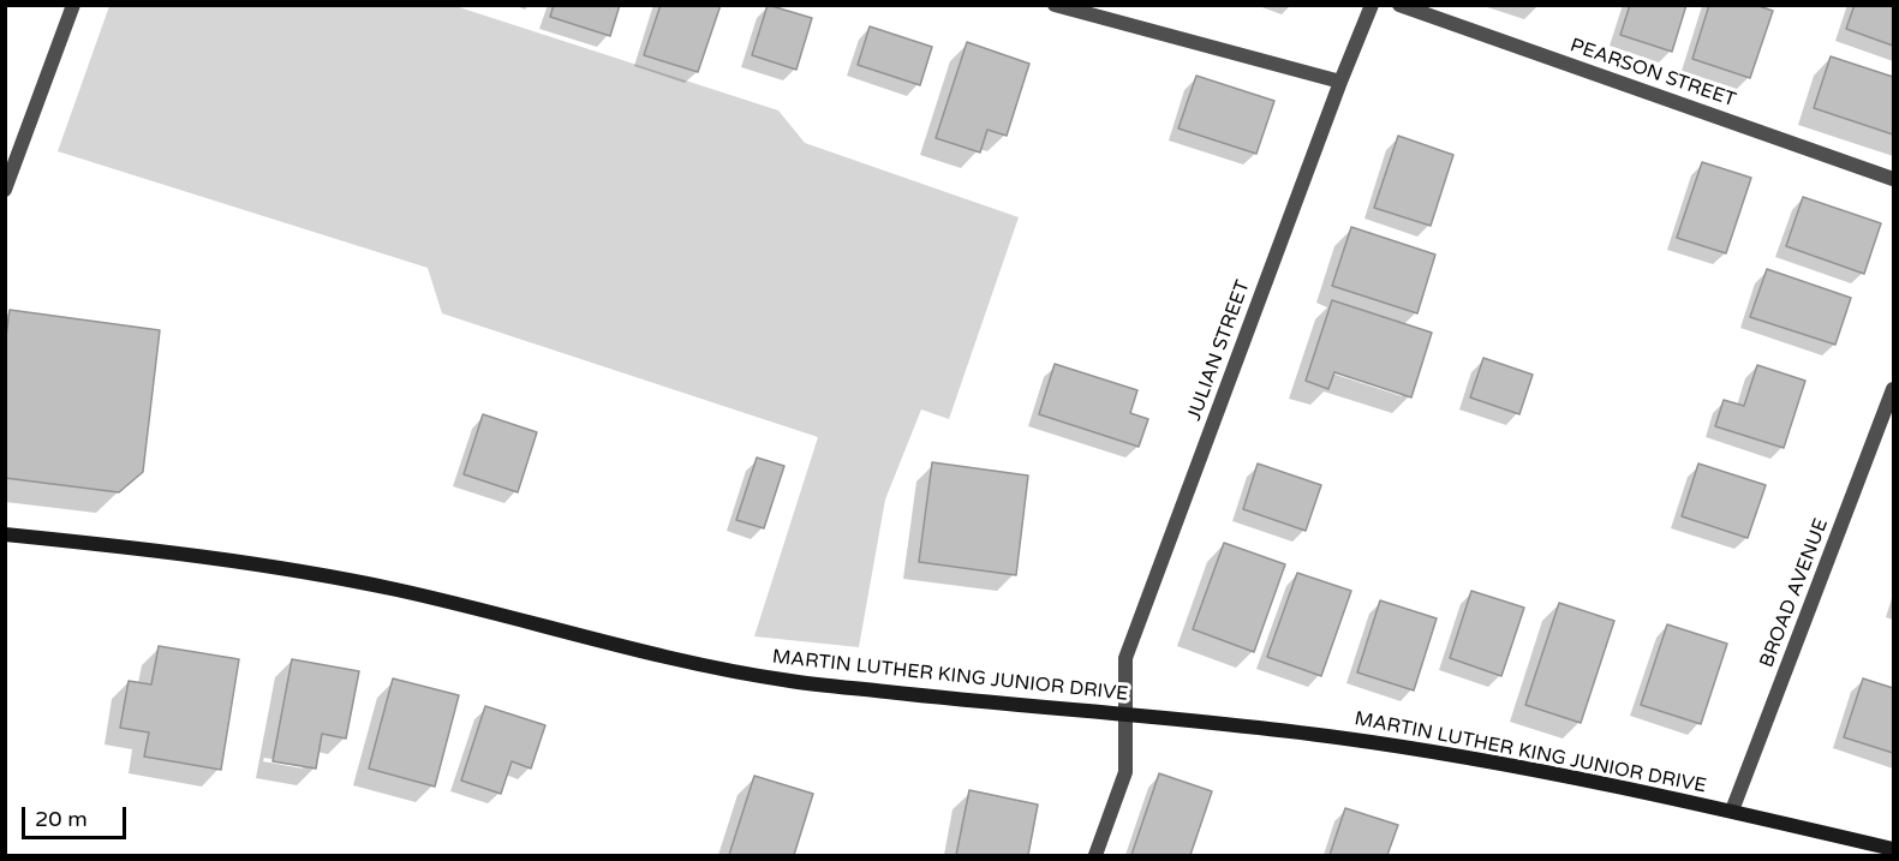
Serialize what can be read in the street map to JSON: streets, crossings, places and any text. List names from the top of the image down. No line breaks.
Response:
{"streets":{"main road":["MARTIN LUTHER KING JUNIOR DRIVE"],"street":["PEARSON STREET","JULIAN STREET","BROAD AVENUE"]},"crossings":[["JULIAN STREET","MARTIN LUTHER KING JUNIOR DRIVE"],["BROAD AVENUE","MARTIN LUTHER KING JUNIOR DRIVE"]],"scale_bar":"20 m"}
